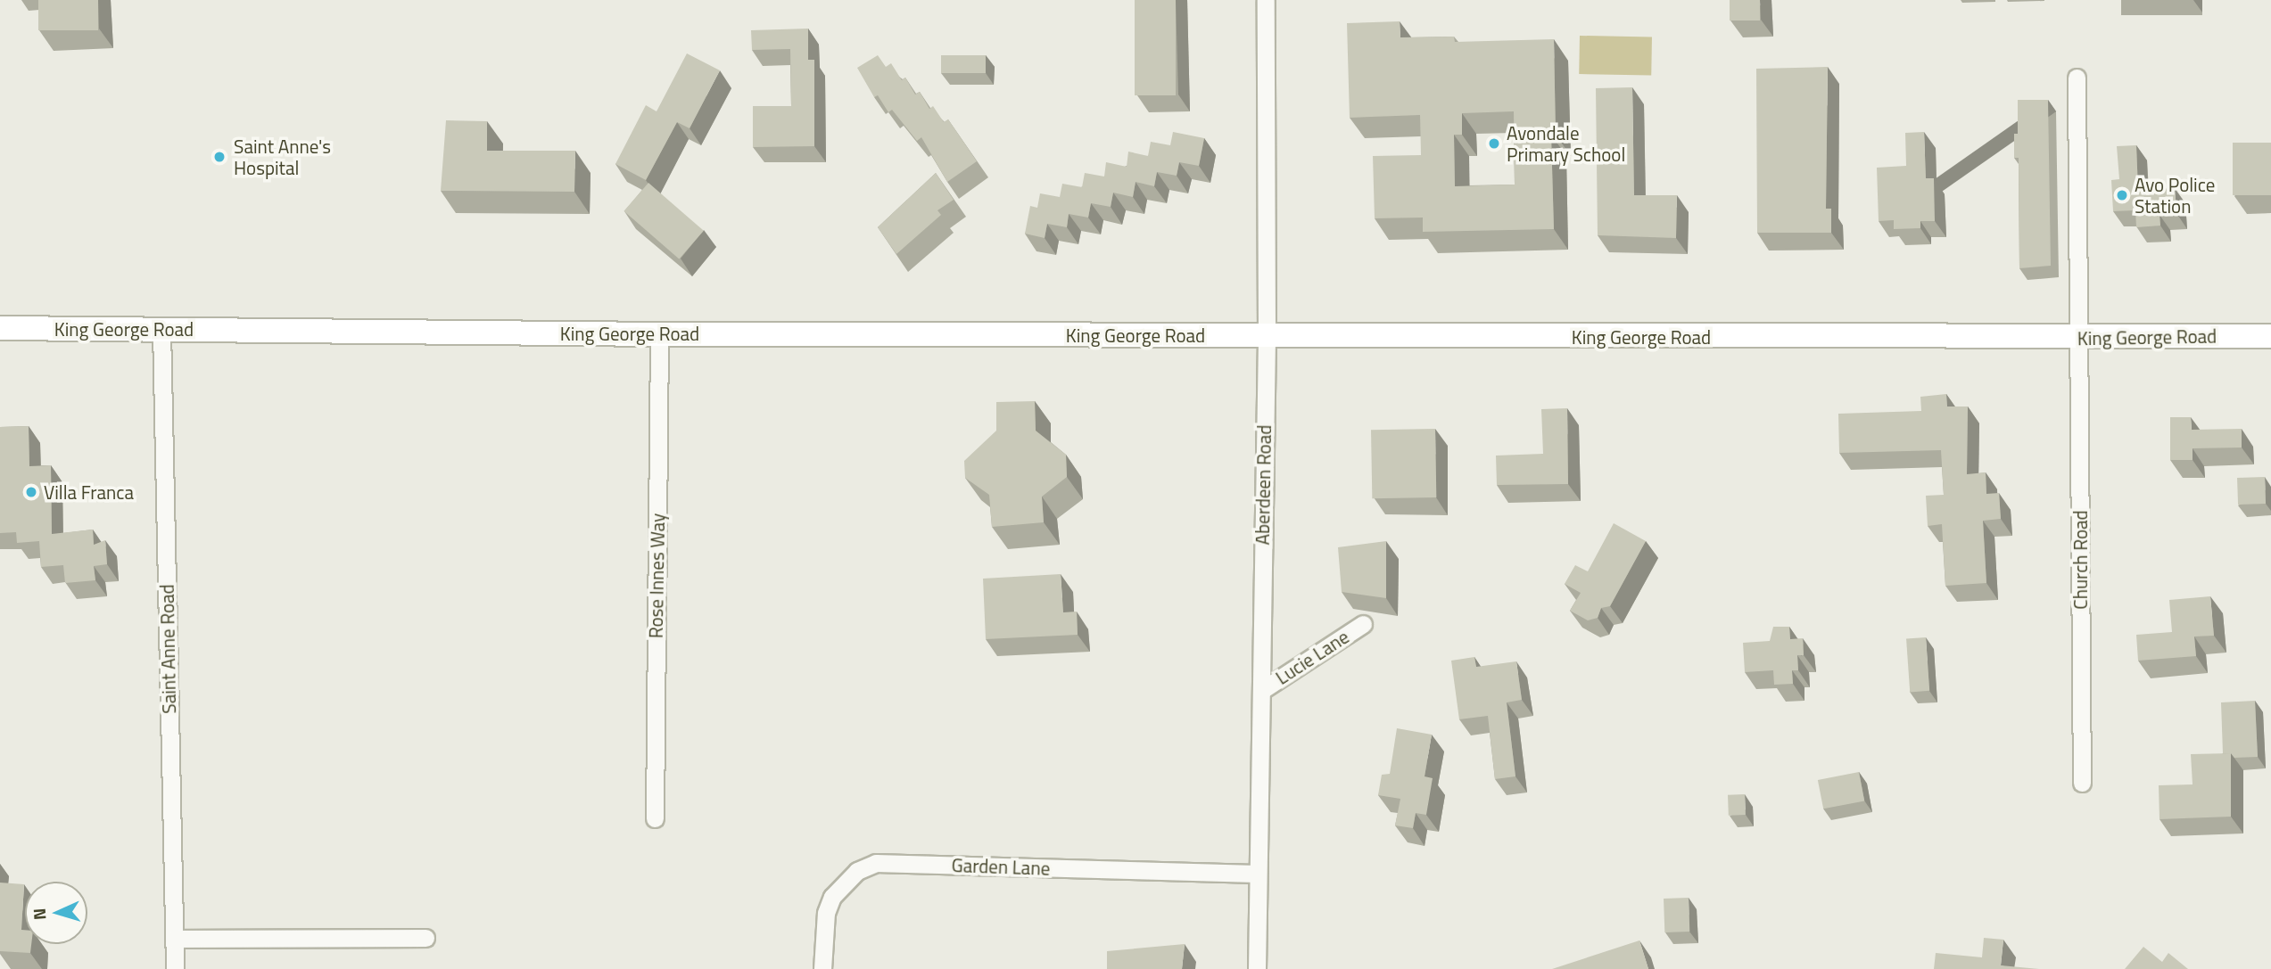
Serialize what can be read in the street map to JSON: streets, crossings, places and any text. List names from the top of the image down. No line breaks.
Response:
{"streets":{"main road":["King George Road"],"street":["Aberdeen Road","Church Road","Rose Innes Way","Saint Anne Road","Lucie Lane","Garden Lane"]},"crossings":[["King George Road","Aberdeen Road"],["King George Road","Church Road"],["King George Road","Rose Innes Way"],["King George Road","Saint Anne Road"],["Aberdeen Road","Lucie Lane"],["Aberdeen Road","Garden Lane"]],"places":["Avondale Primary School","Saint Anne's Hospital","Avo Police Station","Villa Franca"],"north":"left"}
